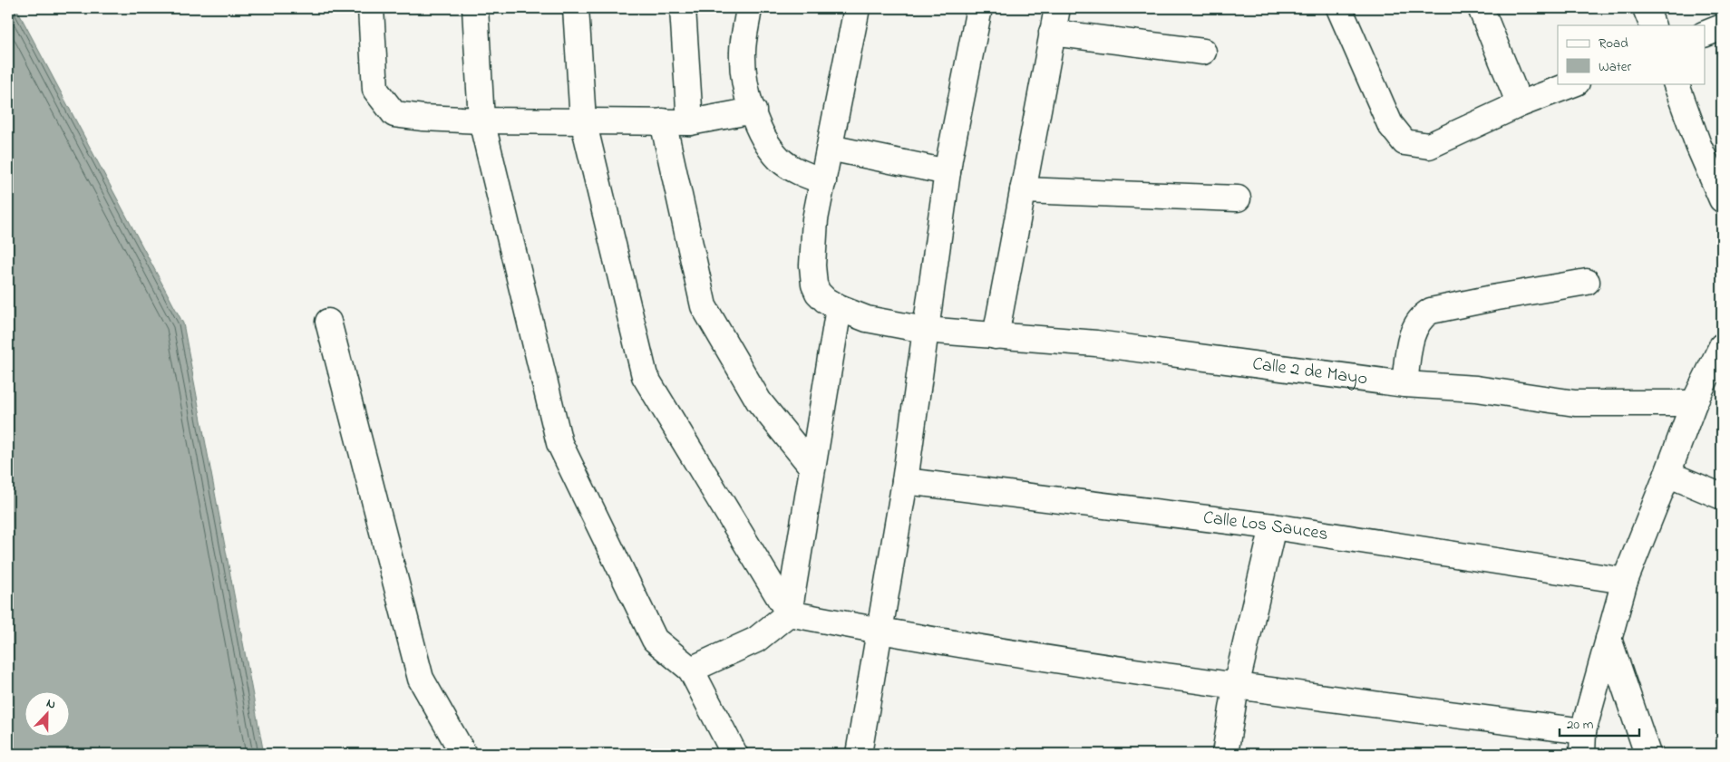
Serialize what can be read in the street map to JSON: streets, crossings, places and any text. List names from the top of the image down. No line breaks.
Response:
{"streets":{"street":["Calle 2 de Mayo","Calle Los Sauces"]},"legend":["Road","Water"],"scale_bar":"20 m","north":"top"}
